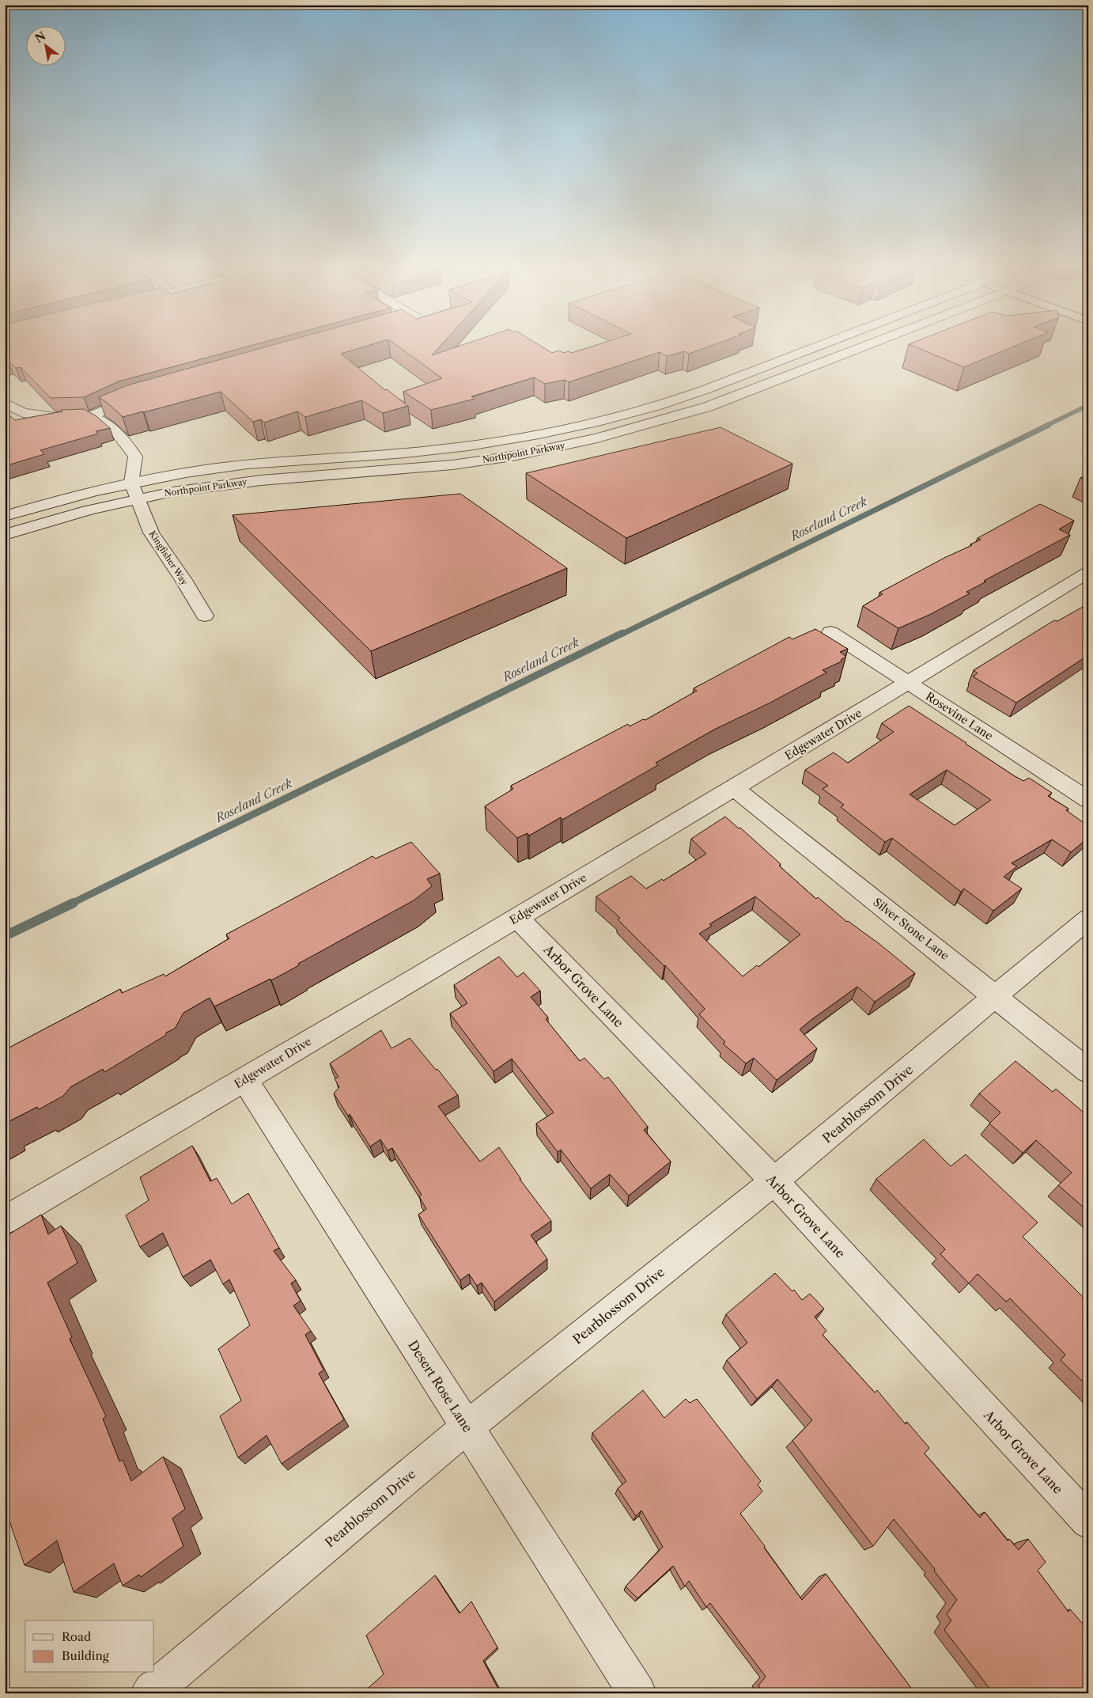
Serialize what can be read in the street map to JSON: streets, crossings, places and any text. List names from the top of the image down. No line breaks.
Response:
{"streets":{"street":["Northpoint Parkway","Kingfisher Way","Rosevine Lane","Edgewater Drive","Silver Stone Lane","Arbor Grove Lane","Pearblossom Drive","Desert Rose Lane"]},"crossings":[["Northpoint Parkway","Kingfisher Way"],["Rosevine Lane","Edgewater Drive"],["Edgewater Drive","Silver Stone Lane"],["Edgewater Drive","Arbor Grove Lane"],["Edgewater Drive","Desert Rose Lane"],["Silver Stone Lane","Pearblossom Drive"],["Arbor Grove Lane","Pearblossom Drive"],["Pearblossom Drive","Desert Rose Lane"]],"water":["Roseland Creek"],"legend":["Road","Building"],"north":"top left"}
